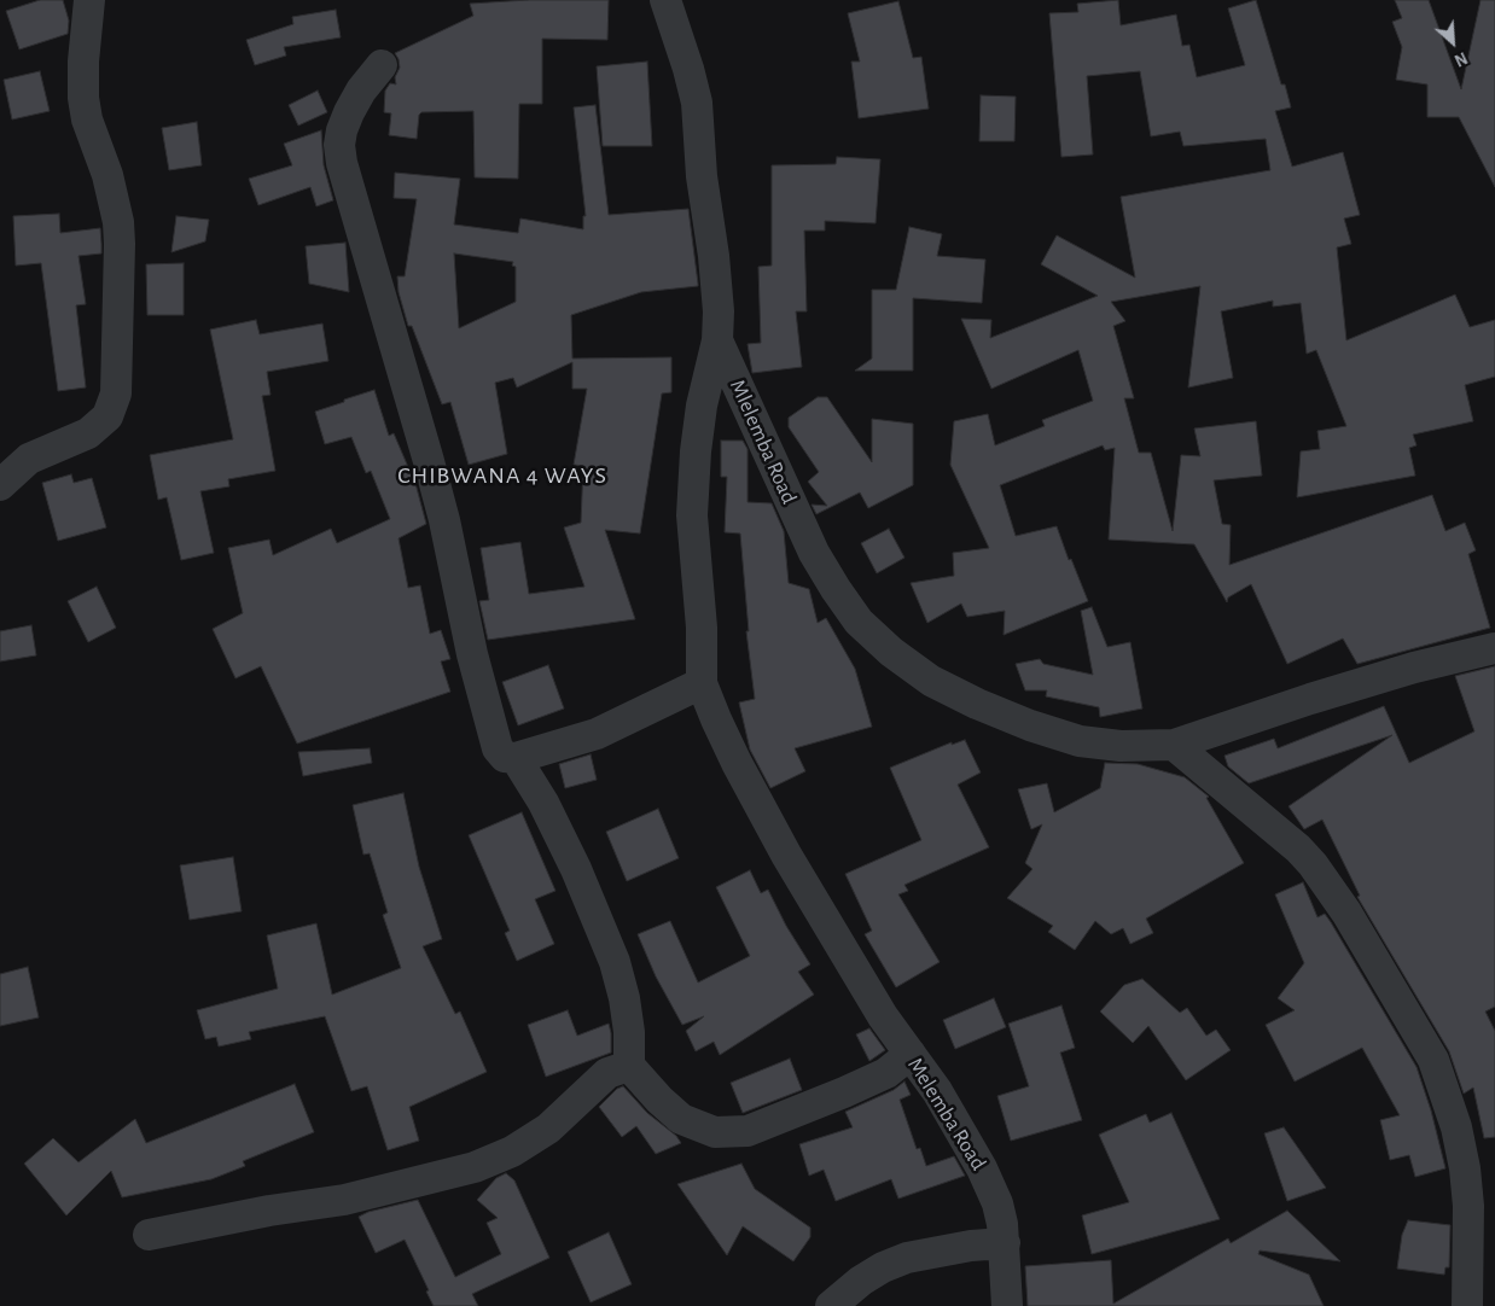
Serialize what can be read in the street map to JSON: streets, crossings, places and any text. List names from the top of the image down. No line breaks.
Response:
{"streets":{"street":["Mlelemba Road","Melemba Road"]},"districts":["CHIBWANA 4 WAYS"],"north":"bottom right"}
